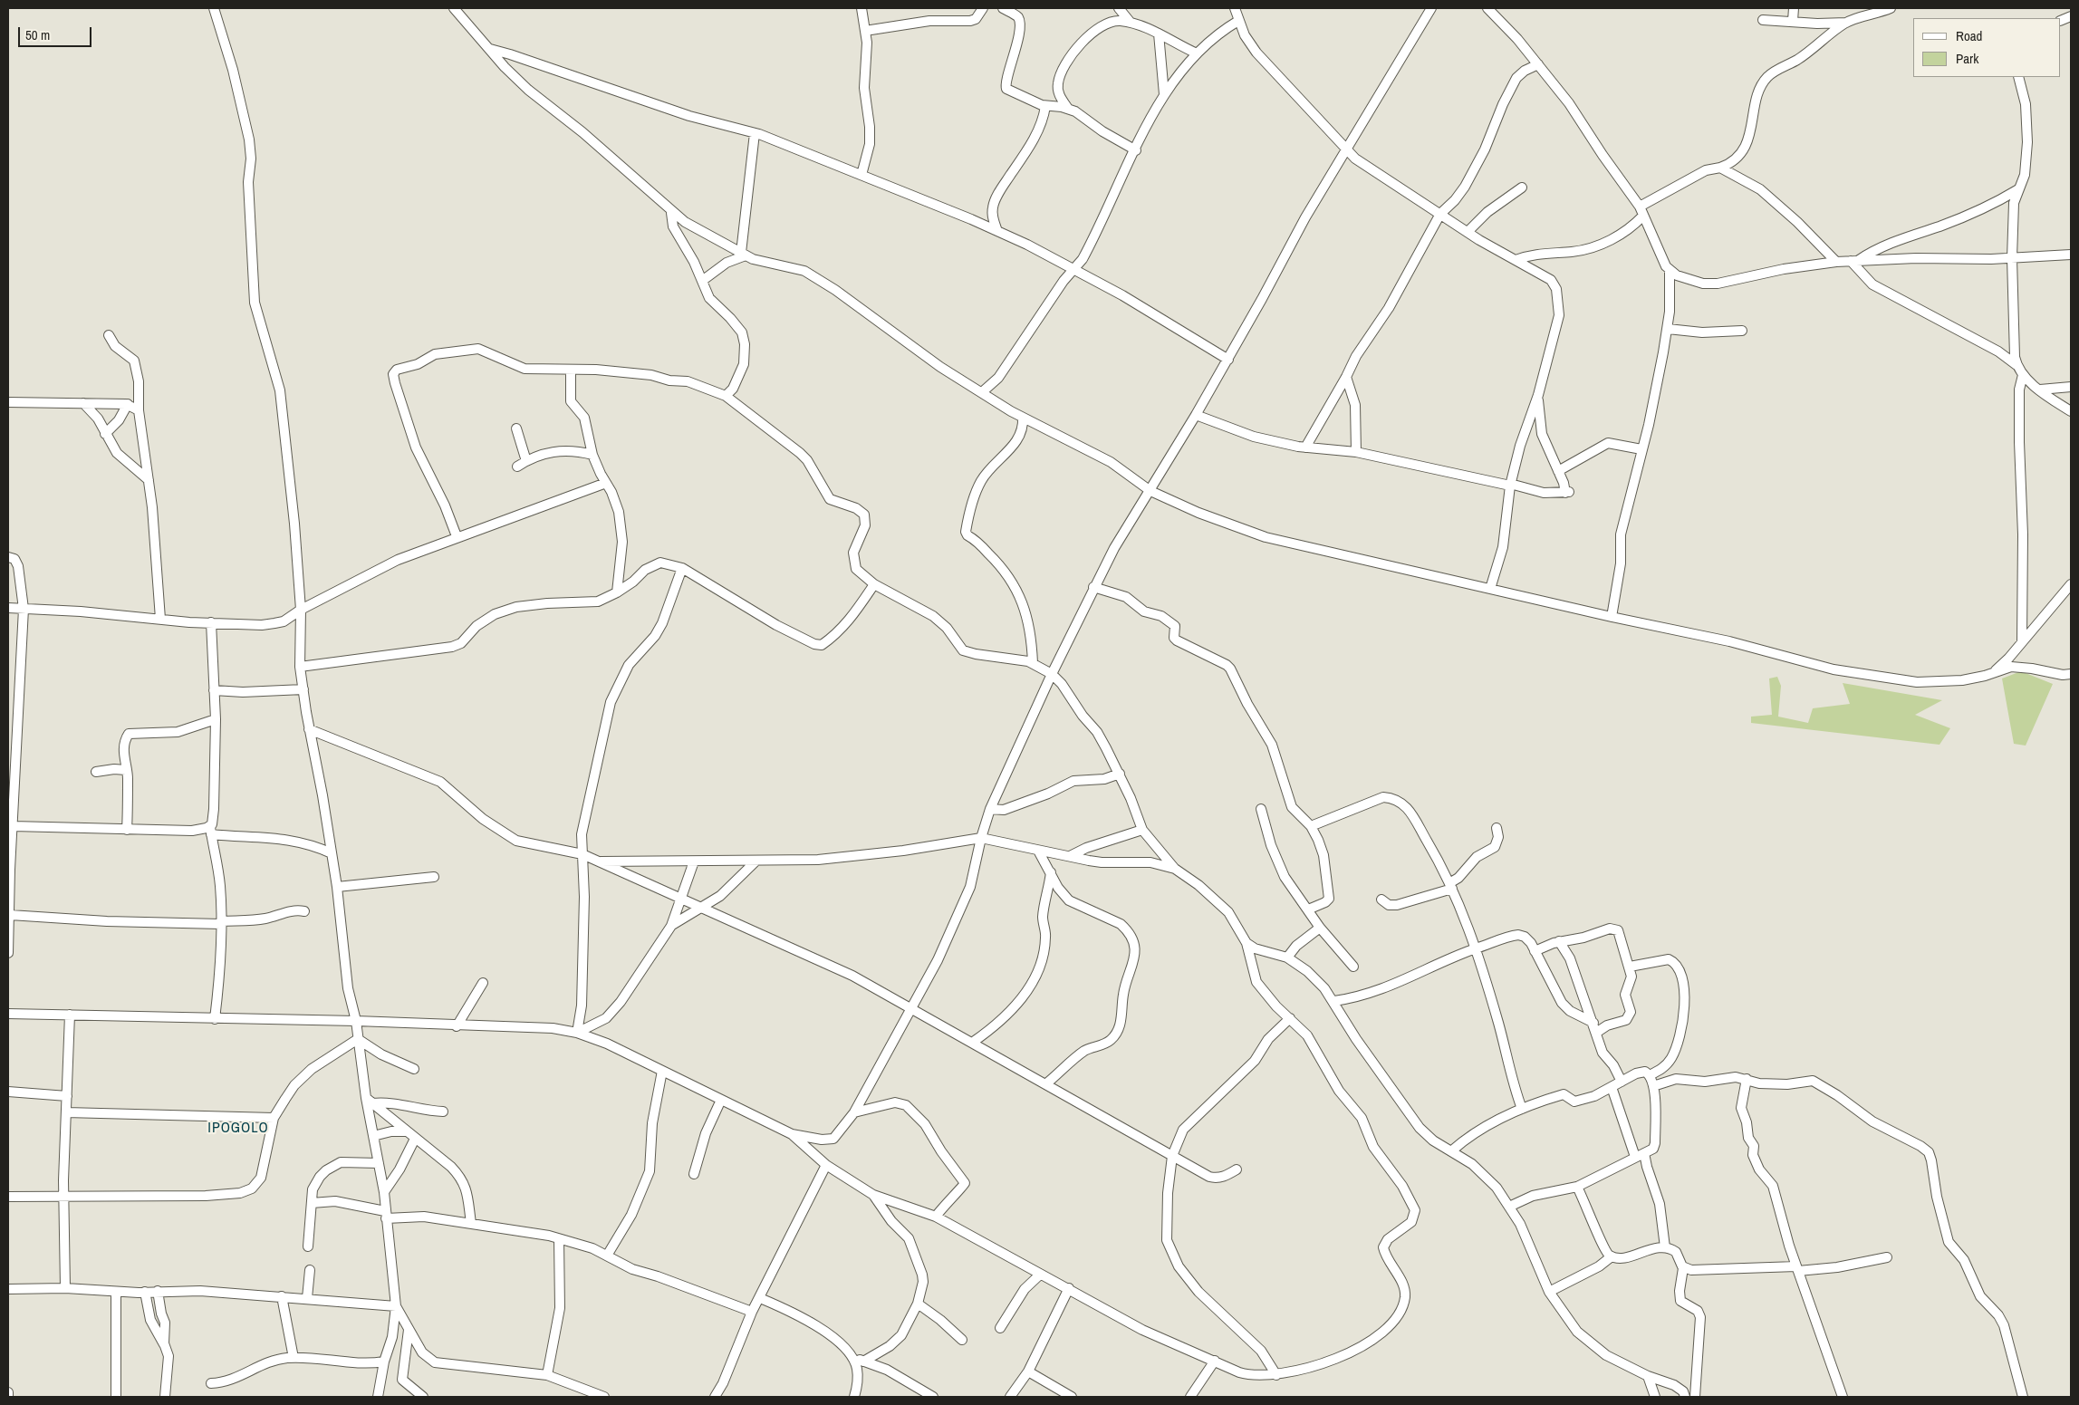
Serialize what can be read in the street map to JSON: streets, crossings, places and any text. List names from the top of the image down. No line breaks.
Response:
{"districts":["IPOGOLO"],"legend":["Road","Park"],"scale_bar":"50 m"}
